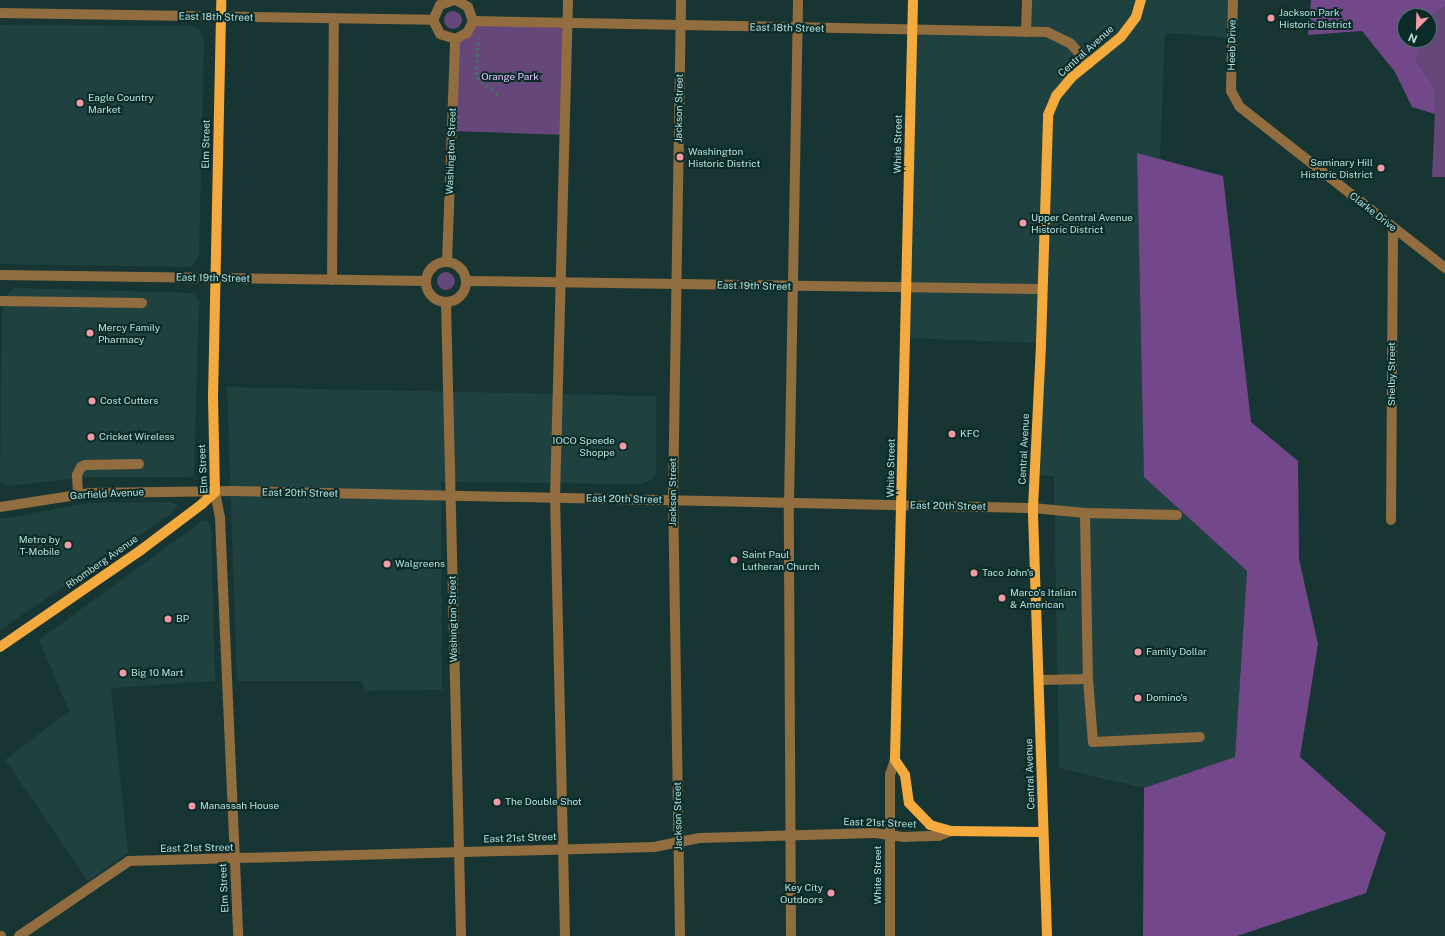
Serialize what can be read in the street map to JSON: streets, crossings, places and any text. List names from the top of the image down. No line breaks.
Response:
{"streets":{"main road":["Central Avenue","Elm Street","White Street","Rhomberg Avenue","East 21st Street"],"street":["East 18th Street","Heeb Drive","Jackson Street","Washington Street","Clarke Drive","East 19th Street","Shelby Street","East 20th Street","Garfield Avenue"]},"crossings":[["East 18th Street","Central Avenue"],["East 18th Street","Jackson Street"],["East 18th Street","Elm Street"],["East 18th Street","White Street"],["East 18th Street","Washington Street"],["Heeb Drive","Clarke Drive"],["Central Avenue","East 19th Street"],["Central Avenue","East 20th Street"],["Central Avenue","East 21st Street"],["Jackson Street","East 19th Street"],["Jackson Street","East 20th Street"],["Jackson Street","East 21st Street"],["Elm Street","East 19th Street"],["Elm Street","East 20th Street"],["Elm Street","Garfield Avenue"],["Elm Street","Rhomberg Avenue"],["Elm Street","East 21st Street"],["White Street","East 19th Street"],["White Street","East 20th Street"],["White Street","East 21st Street"],["Washington Street","East 19th Street"],["Washington Street","East 20th Street"],["Washington Street","East 21st Street"],["Clarke Drive","Shelby Street"],["East 20th Street","Garfield Avenue"],["East 20th Street","Rhomberg Avenue"],["Garfield Avenue","Rhomberg Avenue"]],"parks":["Orange Park"],"places":["Jackson Park Historic District","Eagle Country Market","Washington Historic District","Seminary Hill Historic District","Upper Central Avenue Historic District","Mercy Family Pharmacy","Cost Cutters","KFC","Cricket Wireless","IOCO Speede Shoppe","Metro by T-Mobile","Saint Paul Lutheran Church","Walgreens","Taco John's","Marco's Italian & American","BP","Family Dollar","Big 10 Mart","Domino's","The Double Shot","Manassah House","Key City Outdoors"],"north":"bottom left"}
